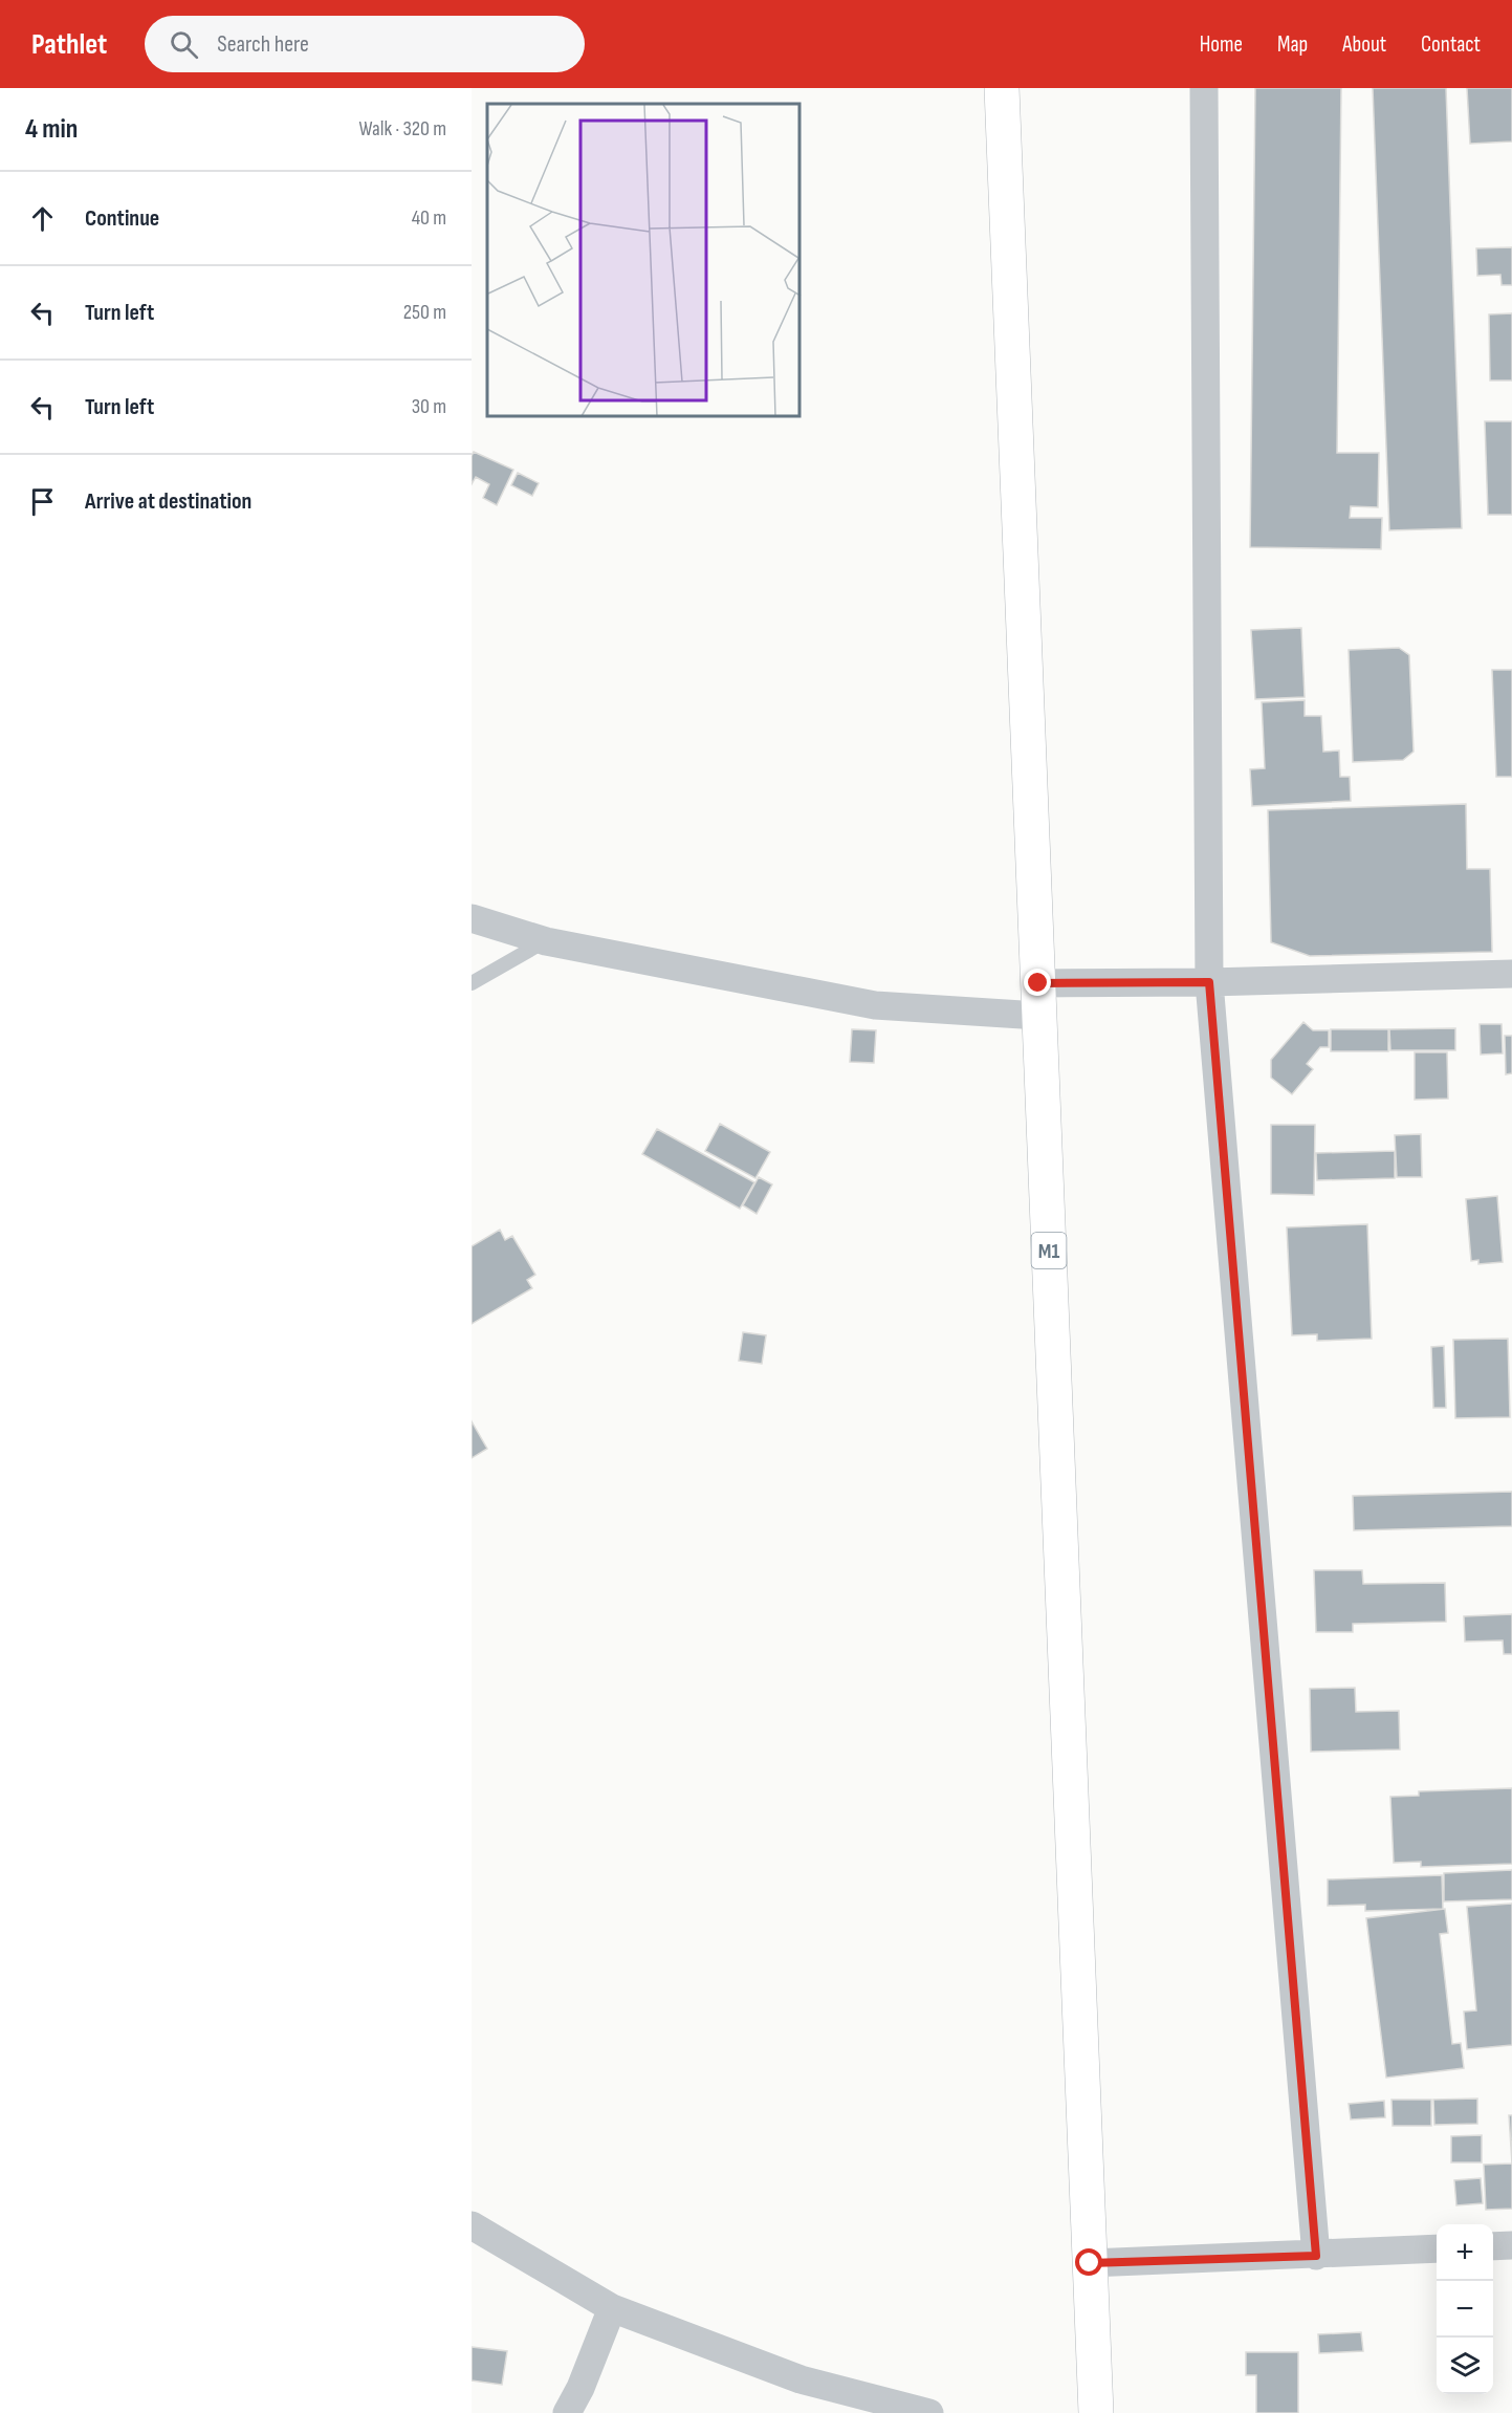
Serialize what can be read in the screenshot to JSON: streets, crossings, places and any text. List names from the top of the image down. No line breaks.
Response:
{"streets":{"highway":["M1"]},"page":{"header":"Pathlet","search":"Search here","nav":["Home","Map","About","Contact"],"heading":["4 min","Walk · 320 m"],"list":[["Continue","40 m"],["Turn left","250 m"],["Turn left","30 m"],"Arrive at destination"],"map_buttons":["+","−"]}}
